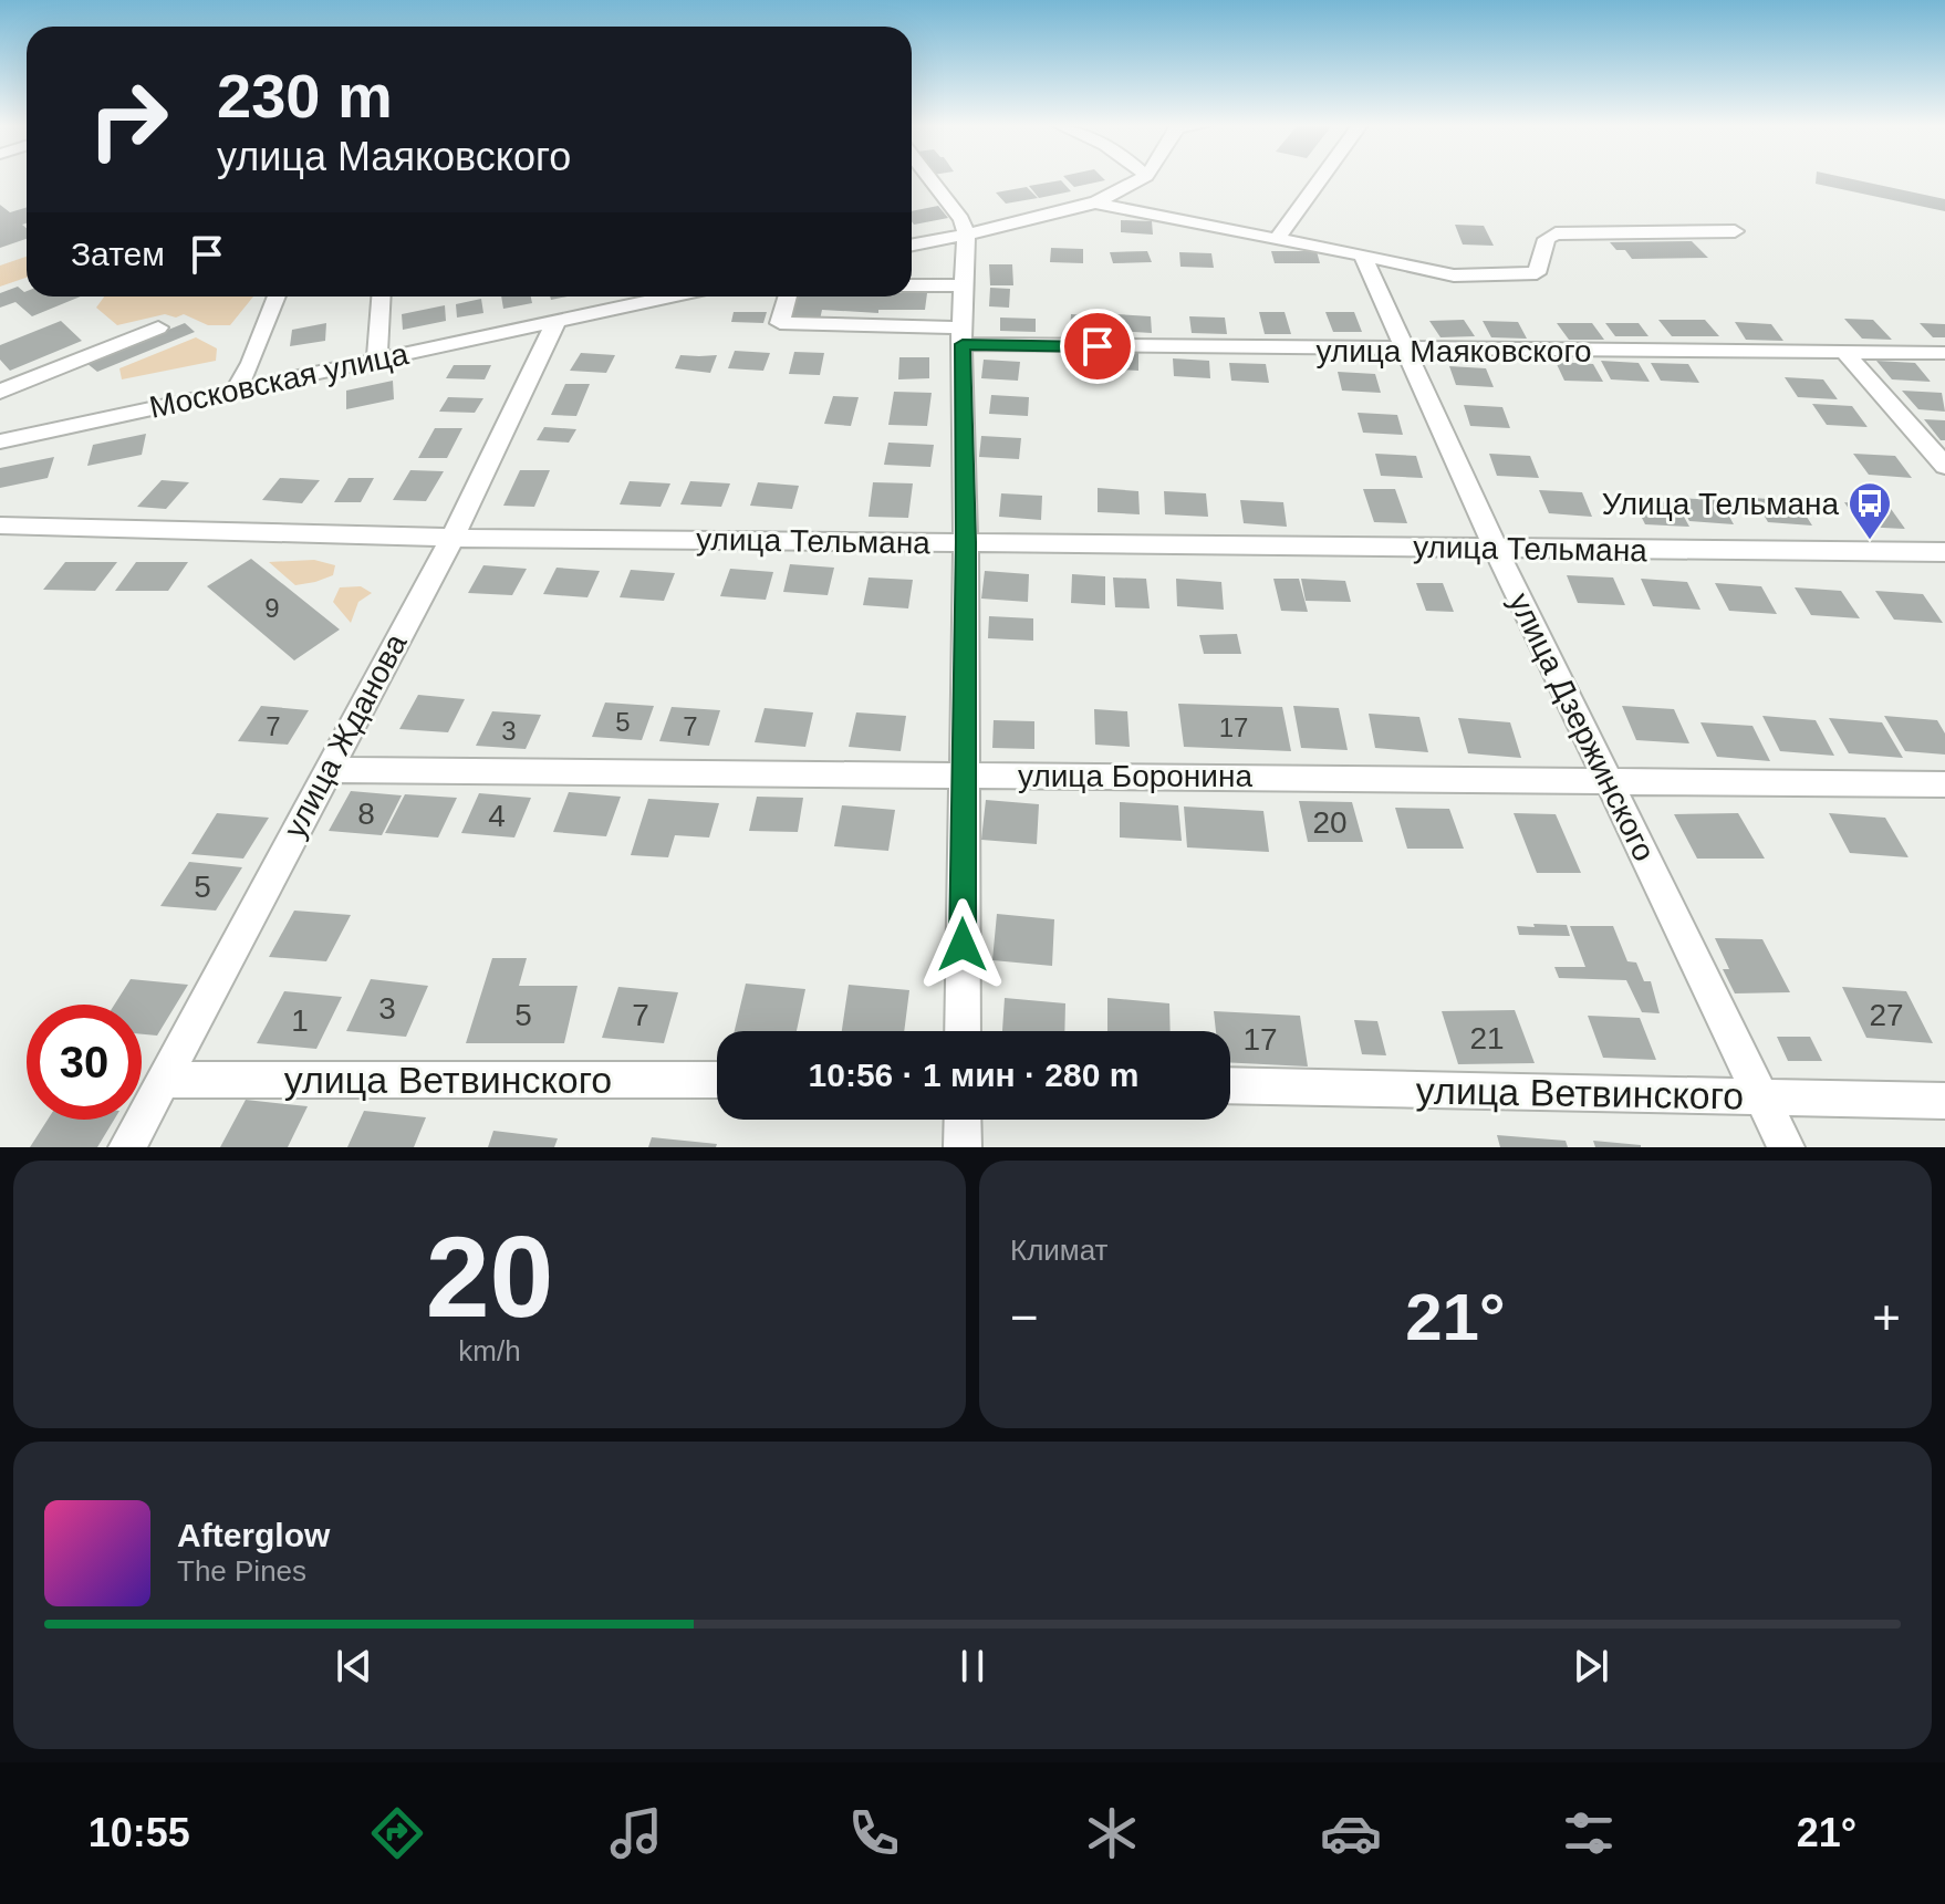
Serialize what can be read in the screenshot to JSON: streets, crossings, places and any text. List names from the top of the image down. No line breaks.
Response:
{"streets":{"street":["улица Маяковского","Московская улица","улица Тельмана","улица Дзержинского","улица Жданова","улица Боронина","улица Ветвинского"]},"crossings":[["улица Маяковского","улица Дзержинского"],["Московская улица","улица Жданова"],["улица Тельмана","улица Дзержинского"],["улица Тельмана","улица Жданова"],["улица Дзержинского","улица Боронина"],["улица Дзержинского","улица Ветвинского"],["улица Жданова","улица Боронина"],["улица Жданова","улица Ветвинского"]],"places":{"bus stop":["Улица Тельмана"]},"house_numbers":["9","5","7","7","17","3","8","4","20","5","3","5","7","27","1","21","17"],"page":{"turn":["230 m","улица Маяковского"],"then":"Затем","limit":"30","trip":"10:56 · 1 мин · 280 m","tile":[["20","km/h"],"Климат"],"heat":["−","21°","+"],"song":["Afterglow","The Pines"],"tabs":["10:55","21°"]}}
